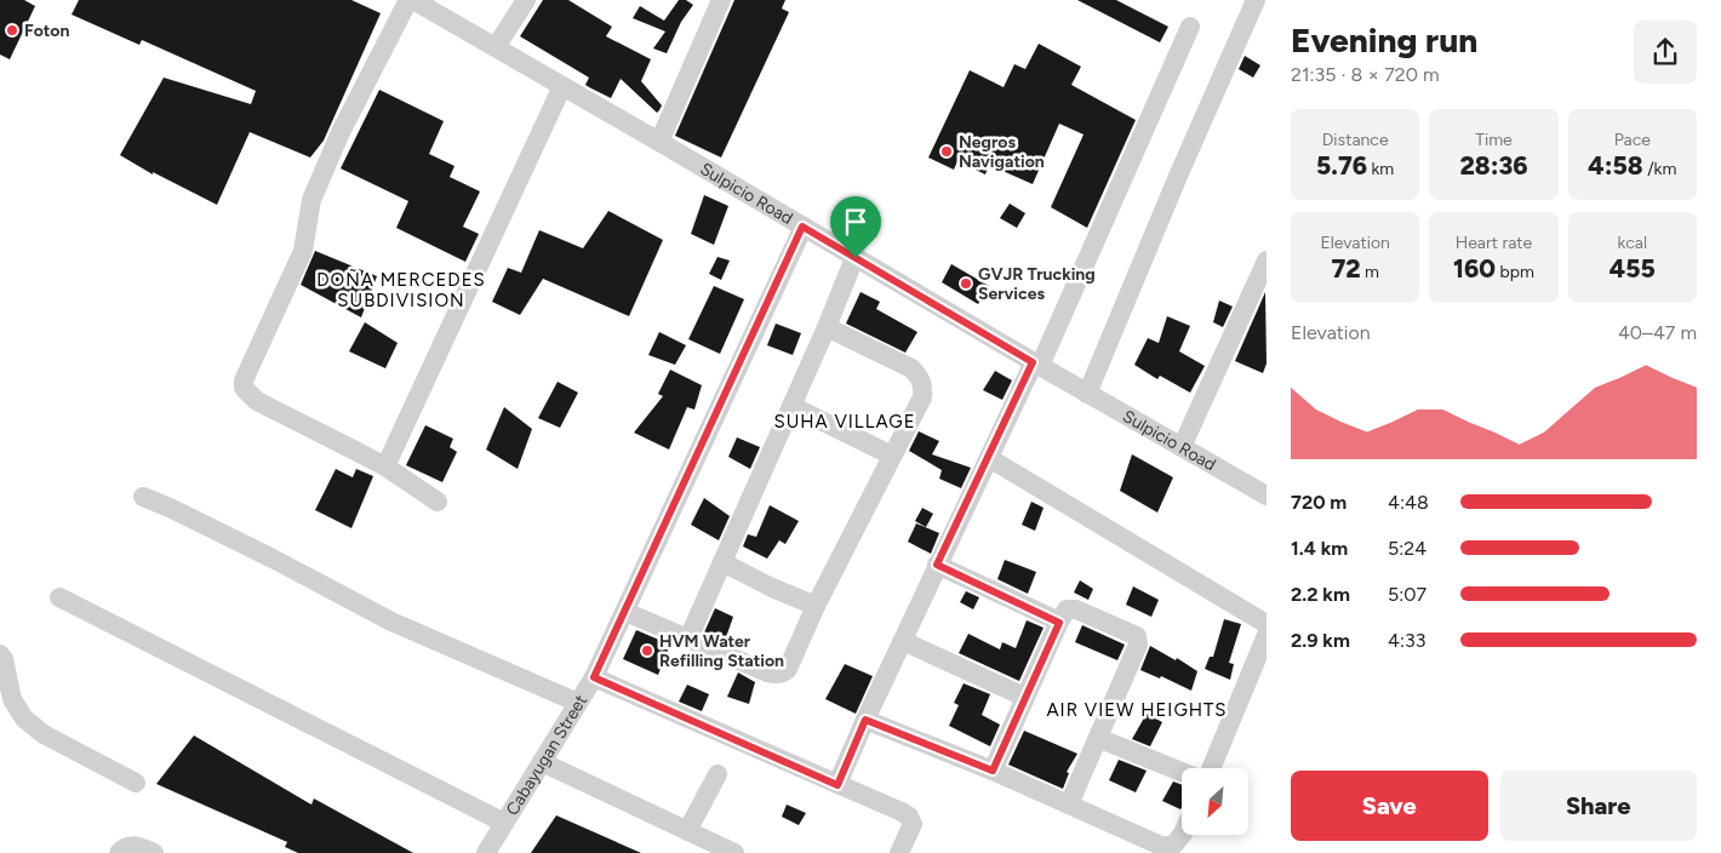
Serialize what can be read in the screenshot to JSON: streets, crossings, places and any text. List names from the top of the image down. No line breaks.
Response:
{"streets":{"street":["Sulpicio Road","Cabayugan Street"]},"crossings":[["Sulpicio Road","Cabayugan Street"]],"districts":["DOÑA MERCEDES SUBDIVISION","SUHA VILLAGE","AIR VIEW HEIGHTS"],"places":["Foton","Negros Navigation","GVJR Trucking Services","HVM Water Refilling Station"],"north":"bottom left","page":{"heading":["Evening run","21:35 · 8 × 720 m"],"stats":[["Distance","5.76 km"],["Time","28:36"],["Pace","4:58 /km"],["Elevation","72 m"],["Heart rate","160 bpm"],["kcal","455"]],"chart":["Elevation","40–47 m"],"list":[{"name":"720 m","note":"4:48"},{"name":"1.4 km","note":"5:24"},{"name":"2.2 km","note":"5:07"},{"name":"2.9 km","note":"4:33"}],"buttons":["Save","Share"]}}
